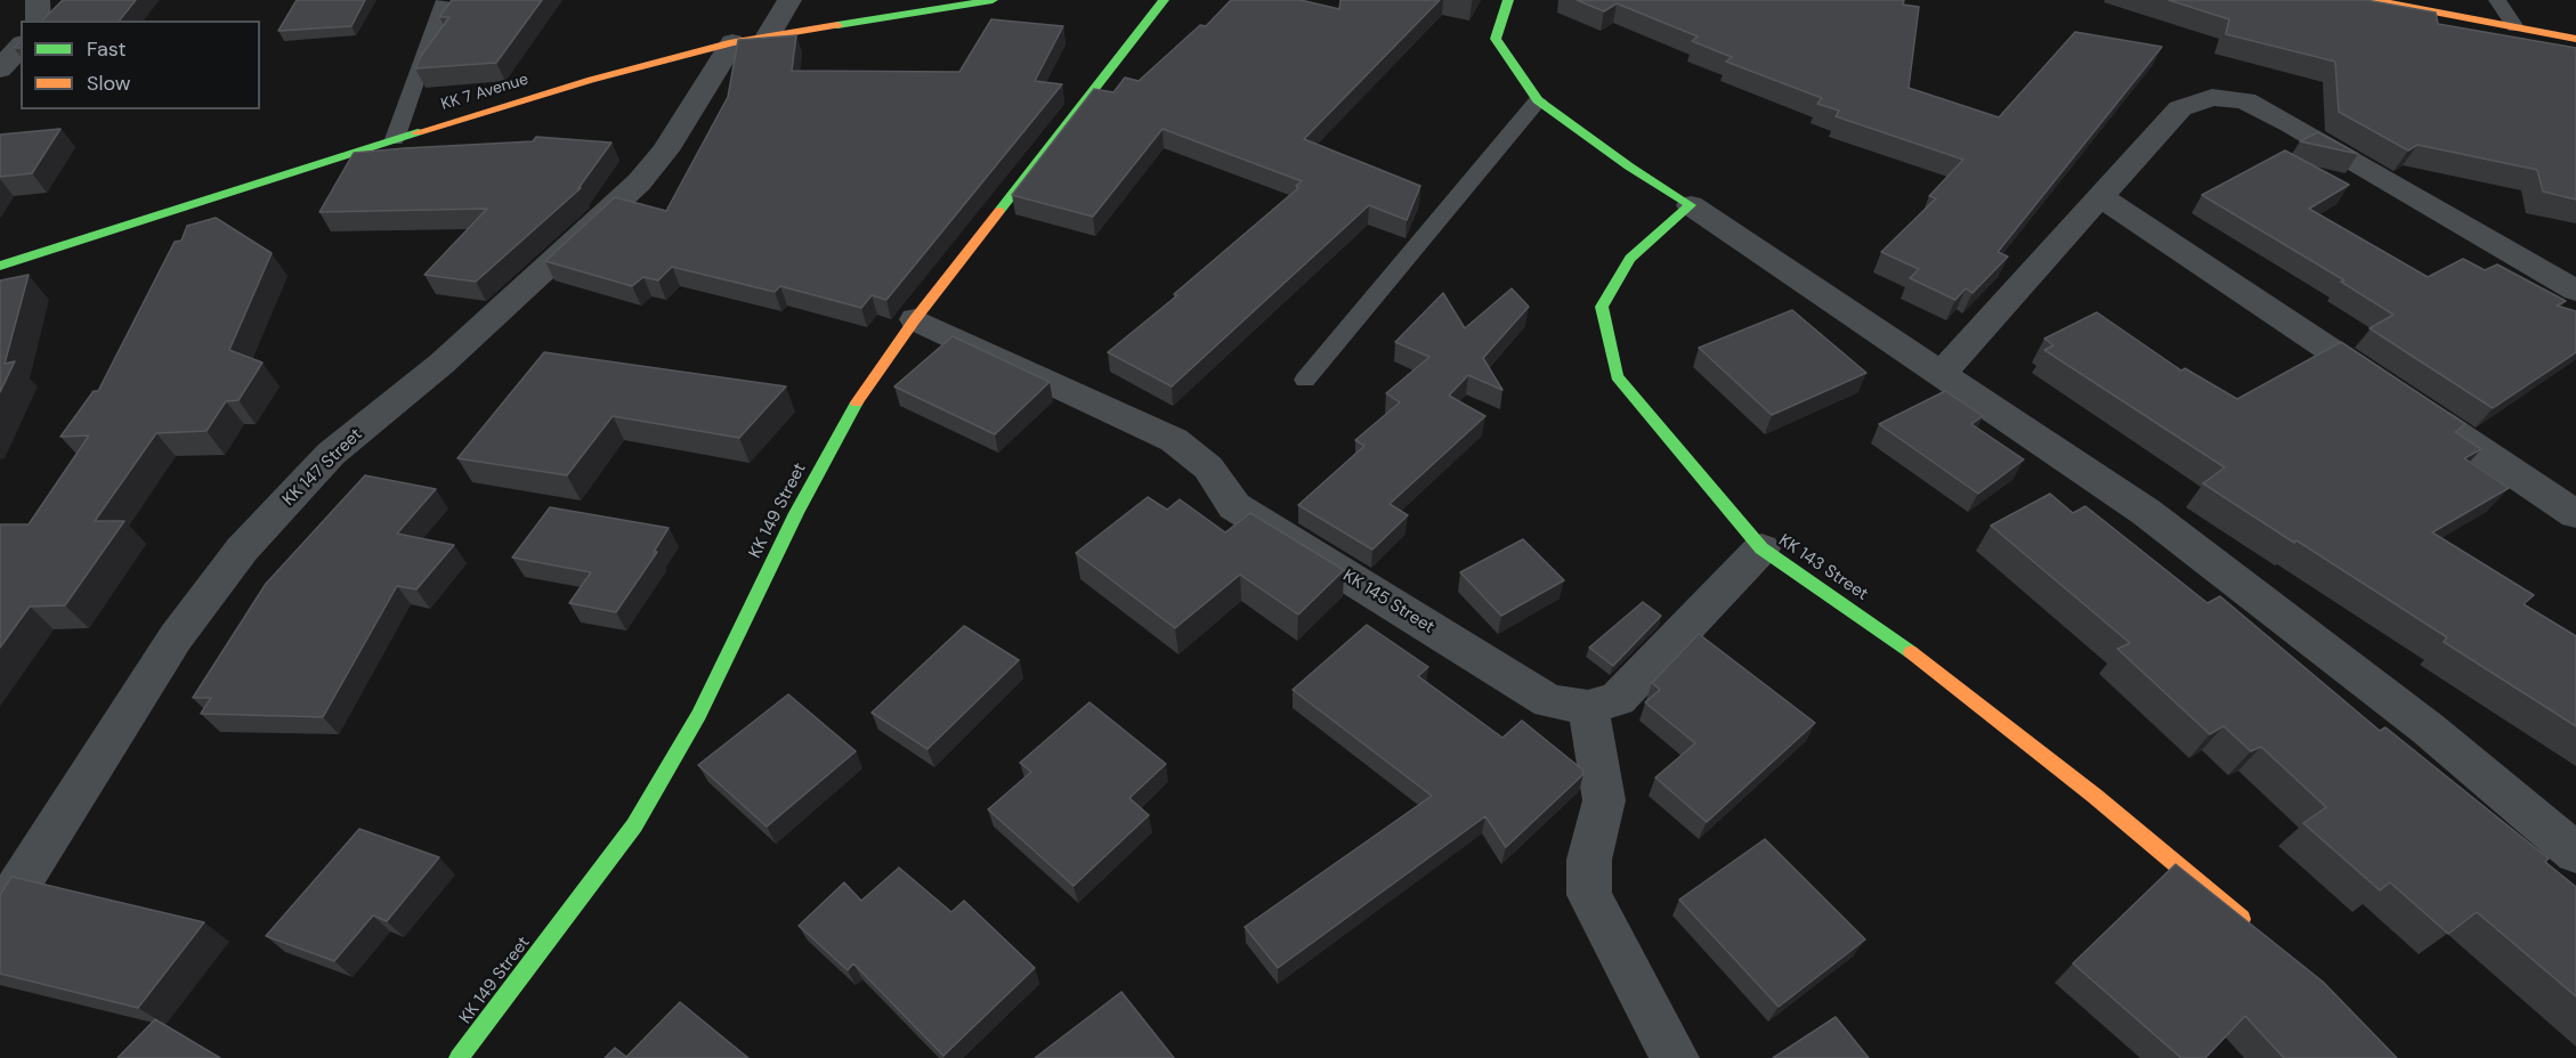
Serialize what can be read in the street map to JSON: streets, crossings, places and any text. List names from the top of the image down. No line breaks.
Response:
{"streets":{"street":["KK 7 Avenue","KK 147 Street","KK 149 Street","KK 143 Street","KK 145 Street"]},"crossings":[["KK 7 Avenue","KK 147 Street"],["KK 149 Street","KK 145 Street"],["KK 143 Street","KK 145 Street"]],"legend":["Fast","Slow"]}
